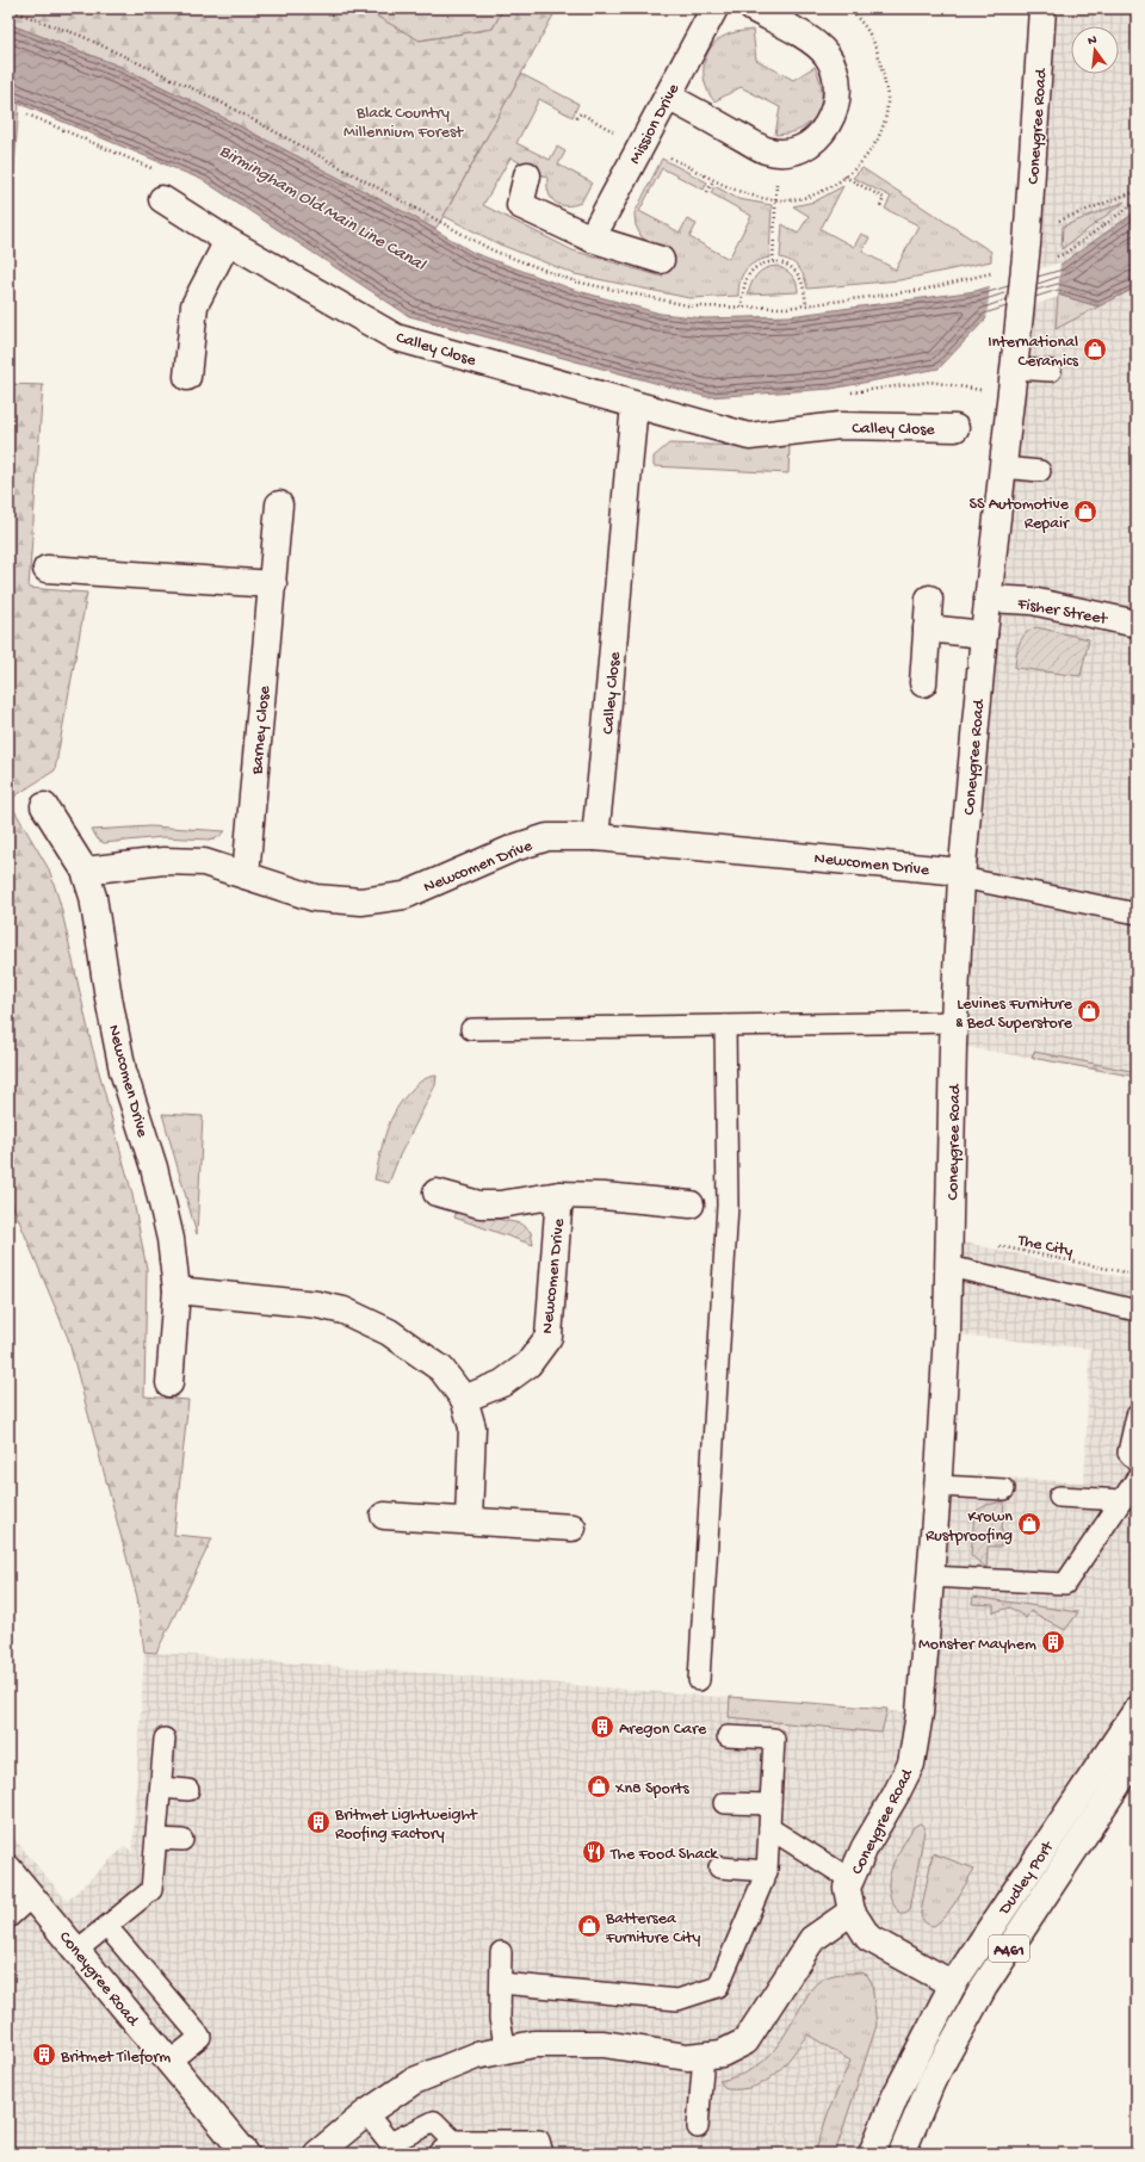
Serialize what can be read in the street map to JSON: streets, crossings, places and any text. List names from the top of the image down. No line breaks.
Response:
{"streets":{"main road":["Mission Drive","Coneygree Road","Calley Close","Fisher Street","Barney Close","Newcomen Drive","Dudley Port","A461"],"path":["The City"]},"crossings":[["Coneygree Road","Fisher Street"],["Coneygree Road","Newcomen Drive"],["Coneygree Road","The City"],["Coneygree Road","Dudley Port"],["Calley Close","Newcomen Drive"],["Barney Close","Newcomen Drive"]],"water":["Birmingham Old Main Line Canal"],"parks":["Black Country Millennium Forest"],"places":{"shop":["International Ceramics","SS Automotive Repair","Levines Furniture & Bed Superstore","Krown Rustproofing","Xn8 Sports","Battersea Furniture City"],"building":["Monster Mayhem","Aregon Care","Britmet Lightweight Roofing Factory","Britmet Tileform"],"restaurant":["The Food Shack"]},"north":"top"}
